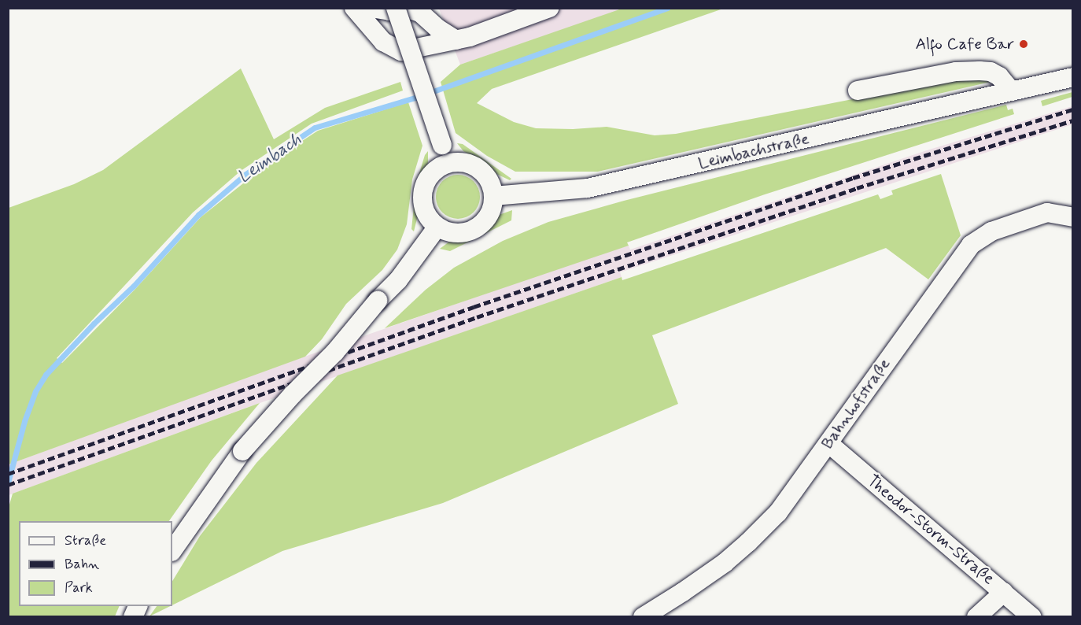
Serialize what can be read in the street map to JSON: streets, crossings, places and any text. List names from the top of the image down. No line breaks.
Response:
{"streets":{"street":["Leimbachstraße","Bahnhofstraße","Theodor-Storm-Straße"]},"crossings":[["Bahnhofstraße","Theodor-Storm-Straße"]],"water":["Leimbach"],"places":["Alfo Cafe Bar"],"legend":["Straße","Bahn","Park"]}
